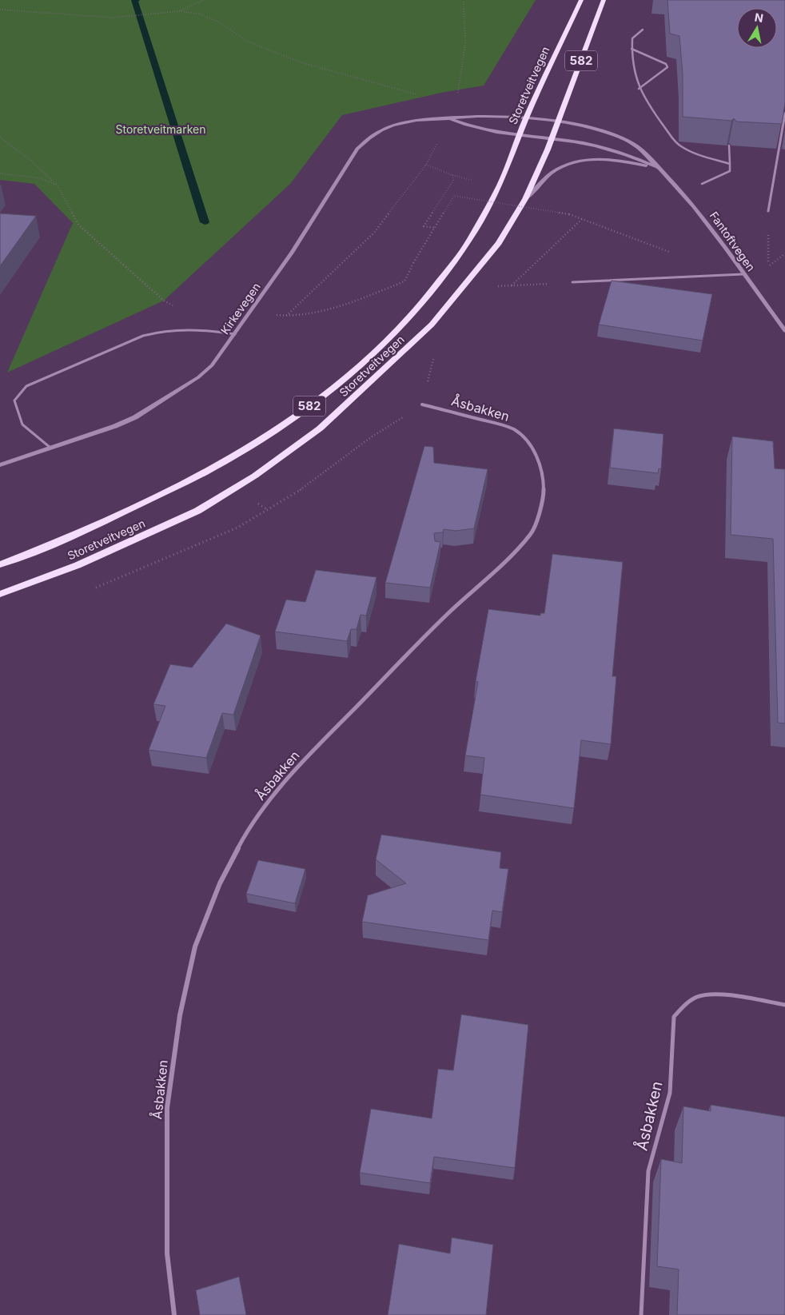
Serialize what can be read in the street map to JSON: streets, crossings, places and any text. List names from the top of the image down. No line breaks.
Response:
{"streets":{"main road":["582","Storetveitvegen"],"street":["Fantoftvegen","Kirkevegen","Åsbakken"]},"crossings":[["Storetveitvegen","Fantoftvegen"],["Storetveitvegen","Kirkevegen"],["Fantoftvegen","Kirkevegen"]],"parks":["Storetveitmarken"],"north":"top"}
